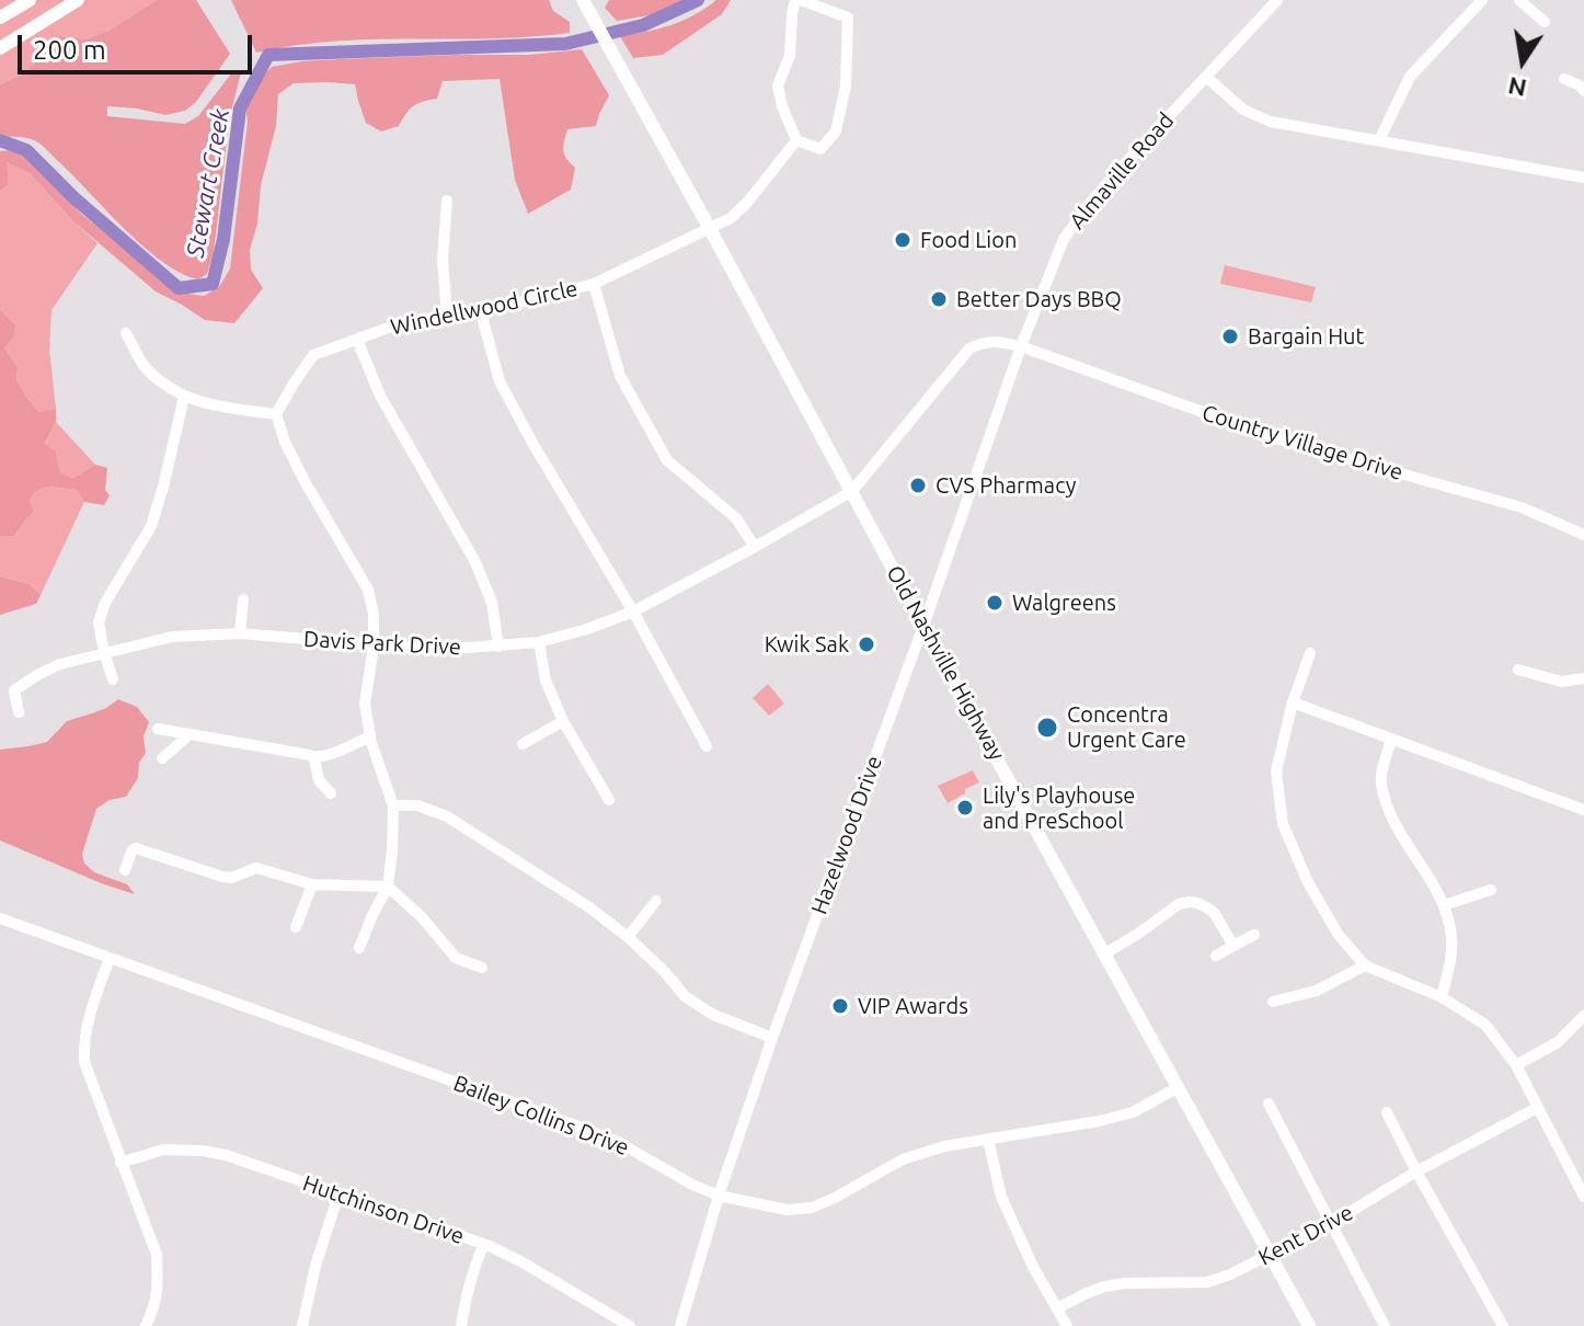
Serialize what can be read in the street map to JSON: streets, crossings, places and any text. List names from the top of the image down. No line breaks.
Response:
{"streets":{"main road":["Old Nashville Highway"],"street":["Almaville Road","Windellwood Circle","Country Village Drive","Davis Park Drive","Hazelwood Drive","Bailey Collins Drive","Hutchinson Drive","Kent Drive"]},"crossings":[["Almaville Road","Country Village Drive"],["Almaville Road","Hazelwood Drive"],["Windellwood Circle","Old Nashville Highway"],["Country Village Drive","Hazelwood Drive"],["Davis Park Drive","Old Nashville Highway"],["Old Nashville Highway","Hazelwood Drive"],["Old Nashville Highway","Bailey Collins Drive"],["Old Nashville Highway","Kent Drive"],["Hazelwood Drive","Bailey Collins Drive"]],"water":["Stewart Creek"],"places":["Food Lion","Better Days BBQ","Bargain Hut","CVS Pharmacy","Walgreens","Kwik Sak","Concentra Urgent Care","Lily's Playhouse and PreSchool","VIP Awards"],"scale_bar":"200 m","north":"bottom"}
